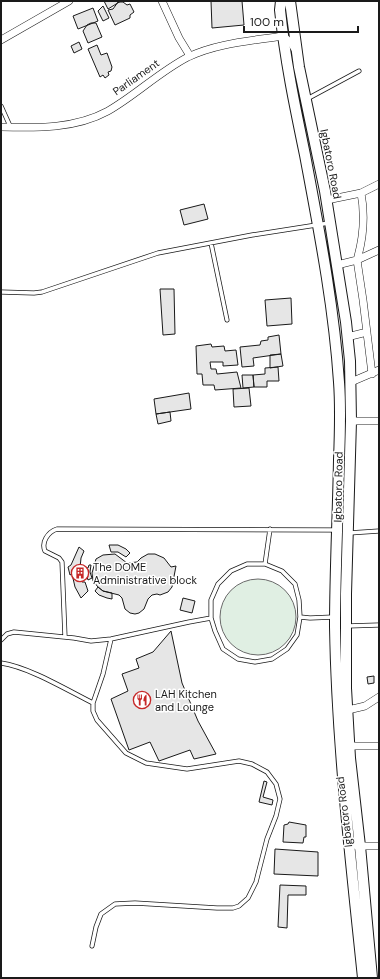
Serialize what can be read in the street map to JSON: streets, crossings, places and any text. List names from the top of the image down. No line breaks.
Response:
{"streets":{"street":["Parliament","Igbatoro Road"]},"crossings":[["Parliament","Igbatoro Road"]],"places":{"building":["The DOME Administrative block"],"restaurant":["LAH Kitchen and Lounge"]},"scale_bar":"100 m"}
